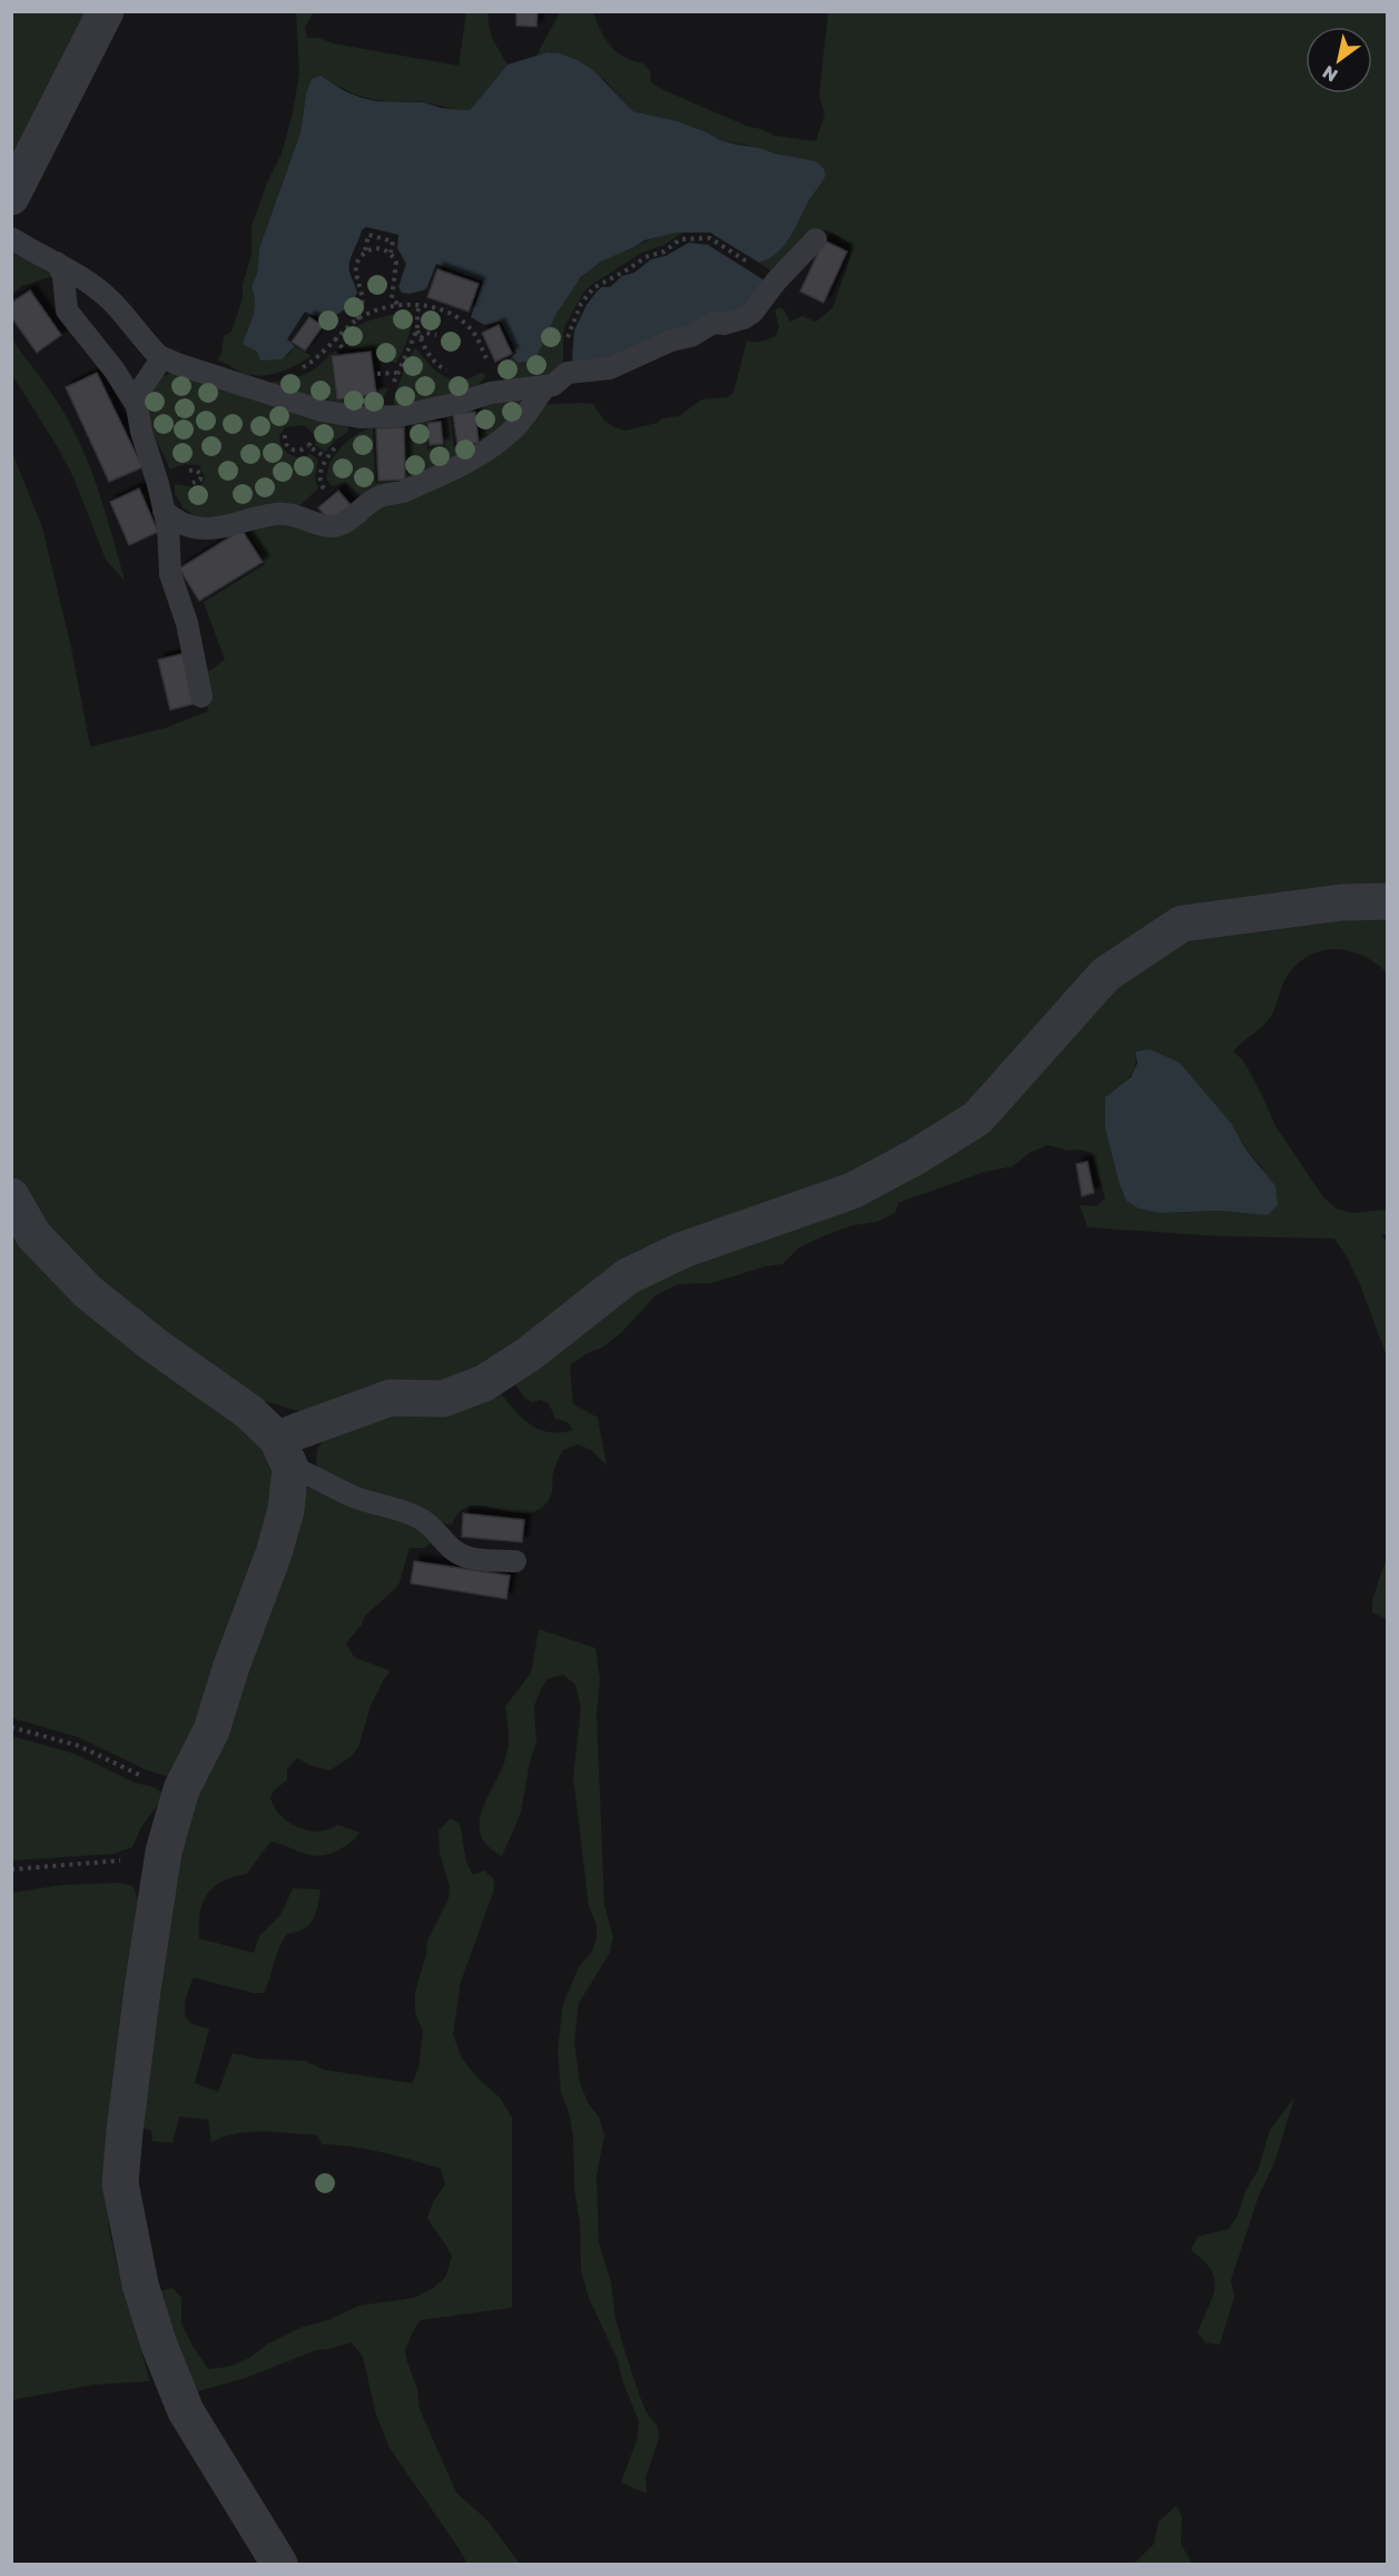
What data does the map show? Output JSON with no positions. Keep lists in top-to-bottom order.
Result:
{
  "north": "bottom left"
}
